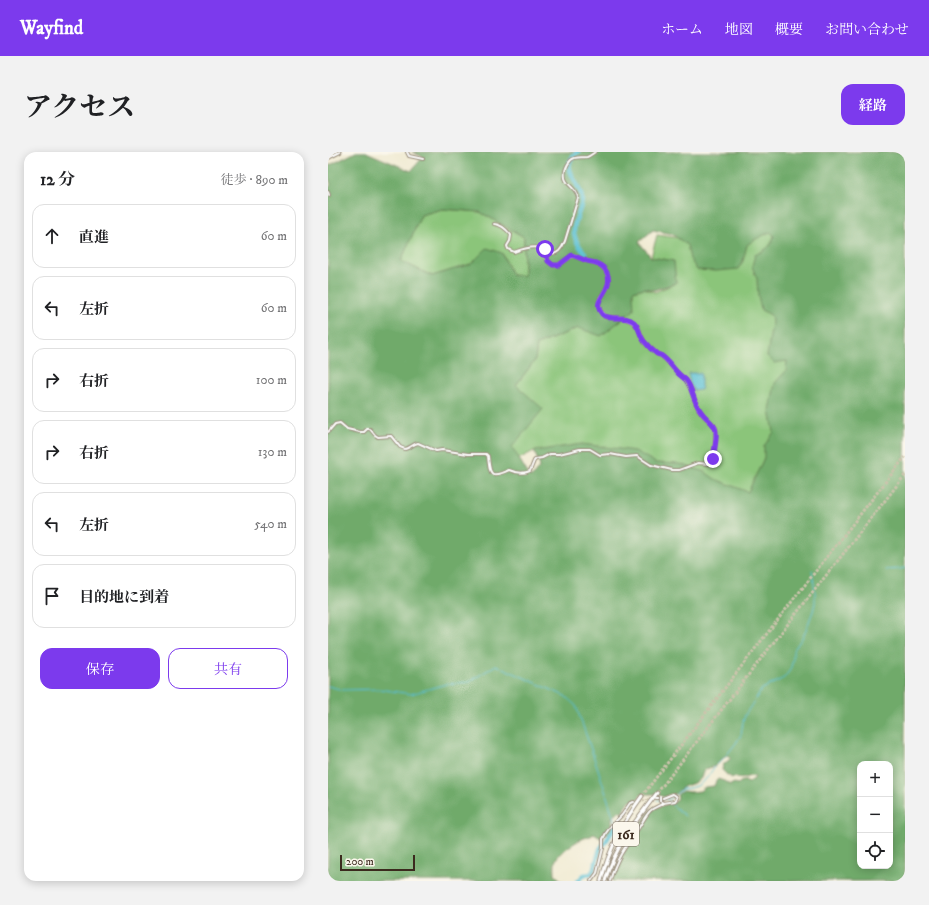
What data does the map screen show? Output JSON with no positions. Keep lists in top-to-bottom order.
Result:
{
  "streets": {
    "highway": ["161"]
  },
  "scale_bar": "200 m",
  "page": {
    "header": "Wayfind",
    "nav": [
      "ホーム",
      "地図",
      "概要",
      "お問い合わせ"
    ],
    "title": "アクセス",
    "buttons": [
      "経路",
      ["保存", "共有"]
    ],
    "heading": ["12 分", "徒歩 · 890 m"],
    "list": [
      ["直進", "60 m"],
      ["左折", "60 m"],
      ["右折", "100 m"],
      ["右折", "130 m"],
      ["左折", "540 m"],
      "目的地に到着"
    ],
    "map_buttons": ["+", "−"],
    "scale": "200 m"
  }
}
